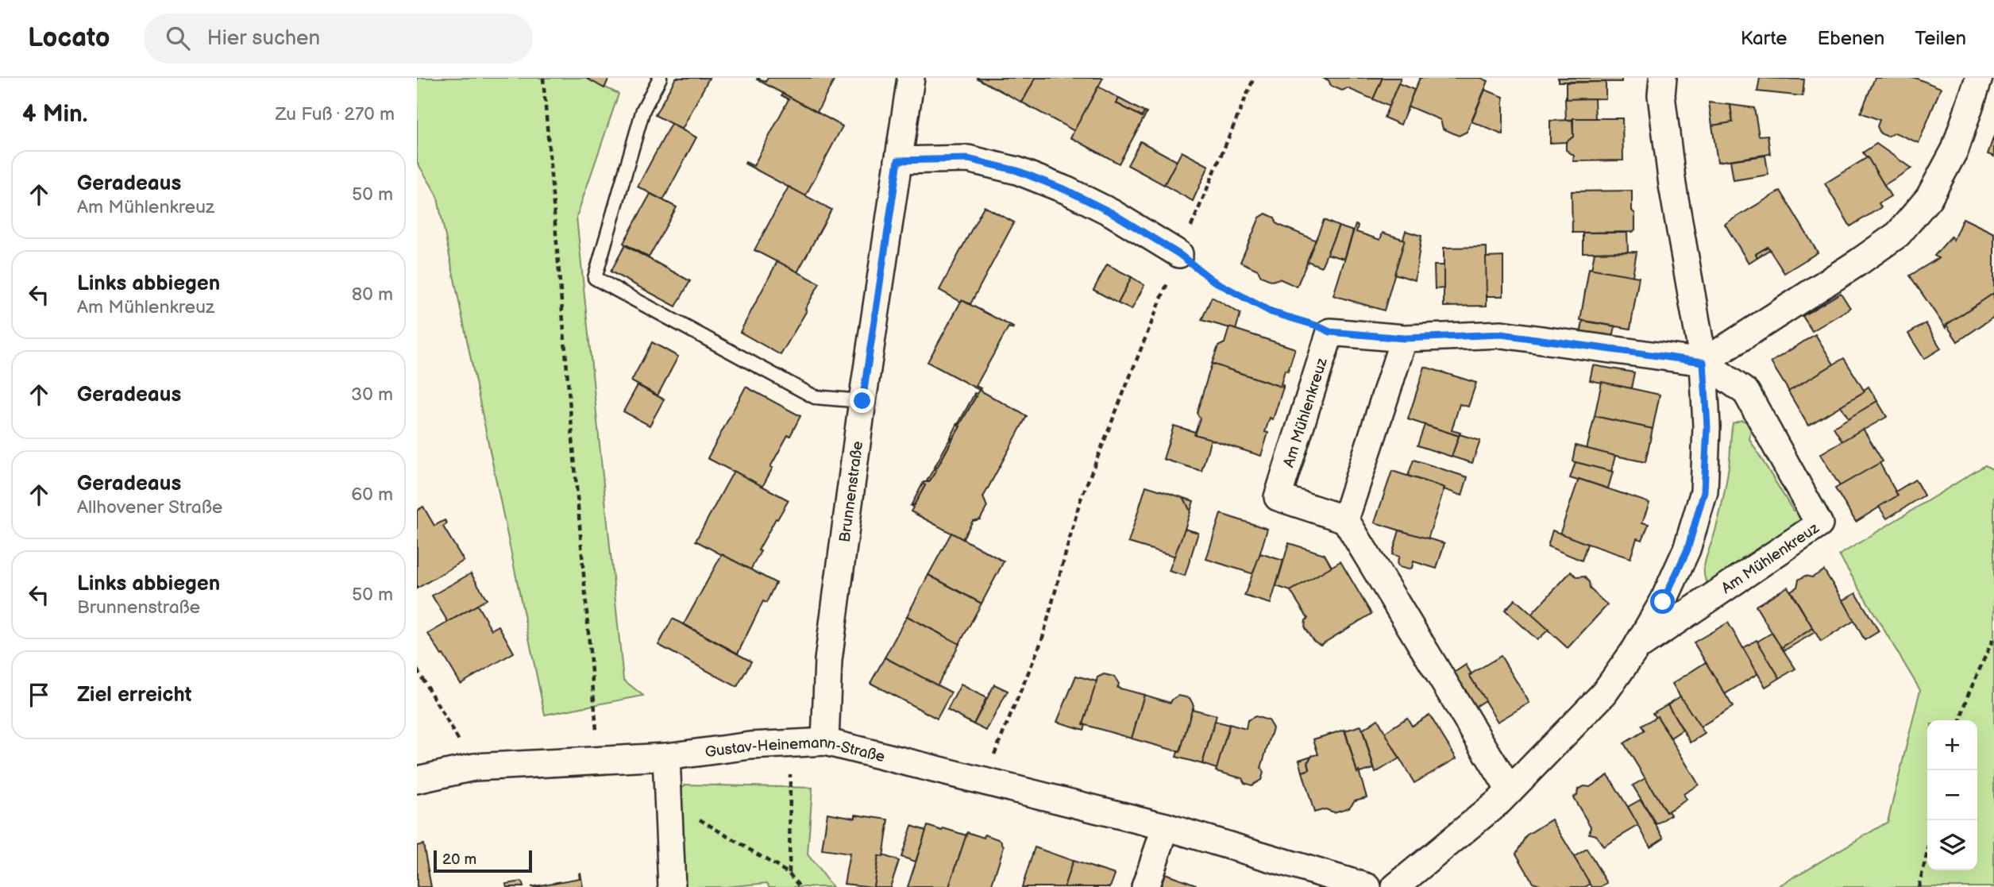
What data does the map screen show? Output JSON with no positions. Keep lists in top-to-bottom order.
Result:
{
  "streets": {
    "street": ["Am Mühlenkreuz", "Brunnenstraße", "Gustav-Heinemann-Straße"]
  },
  "crossings": [
    ["Brunnenstraße", "Gustav-Heinemann-Straße"]
  ],
  "scale_bar": "20 m",
  "page": {
    "header": "Locato",
    "search": "Hier suchen",
    "nav": ["Karte", "Ebenen", "Teilen"],
    "heading": ["4 Min.", "Zu Fuß · 270 m"],
    "list": [
      ["Geradeaus", "Am Mühlenkreuz", "50 m"],
      ["Links abbiegen", "Am Mühlenkreuz", "80 m"],
      ["Geradeaus", "30 m"],
      ["Geradeaus", "Allhovener Straße", "60 m"],
      ["Links abbiegen", "Brunnenstraße", "50 m"],
      "Ziel erreicht"
    ],
    "map_buttons": ["+", "−"],
    "scale": "20 m"
  }
}
